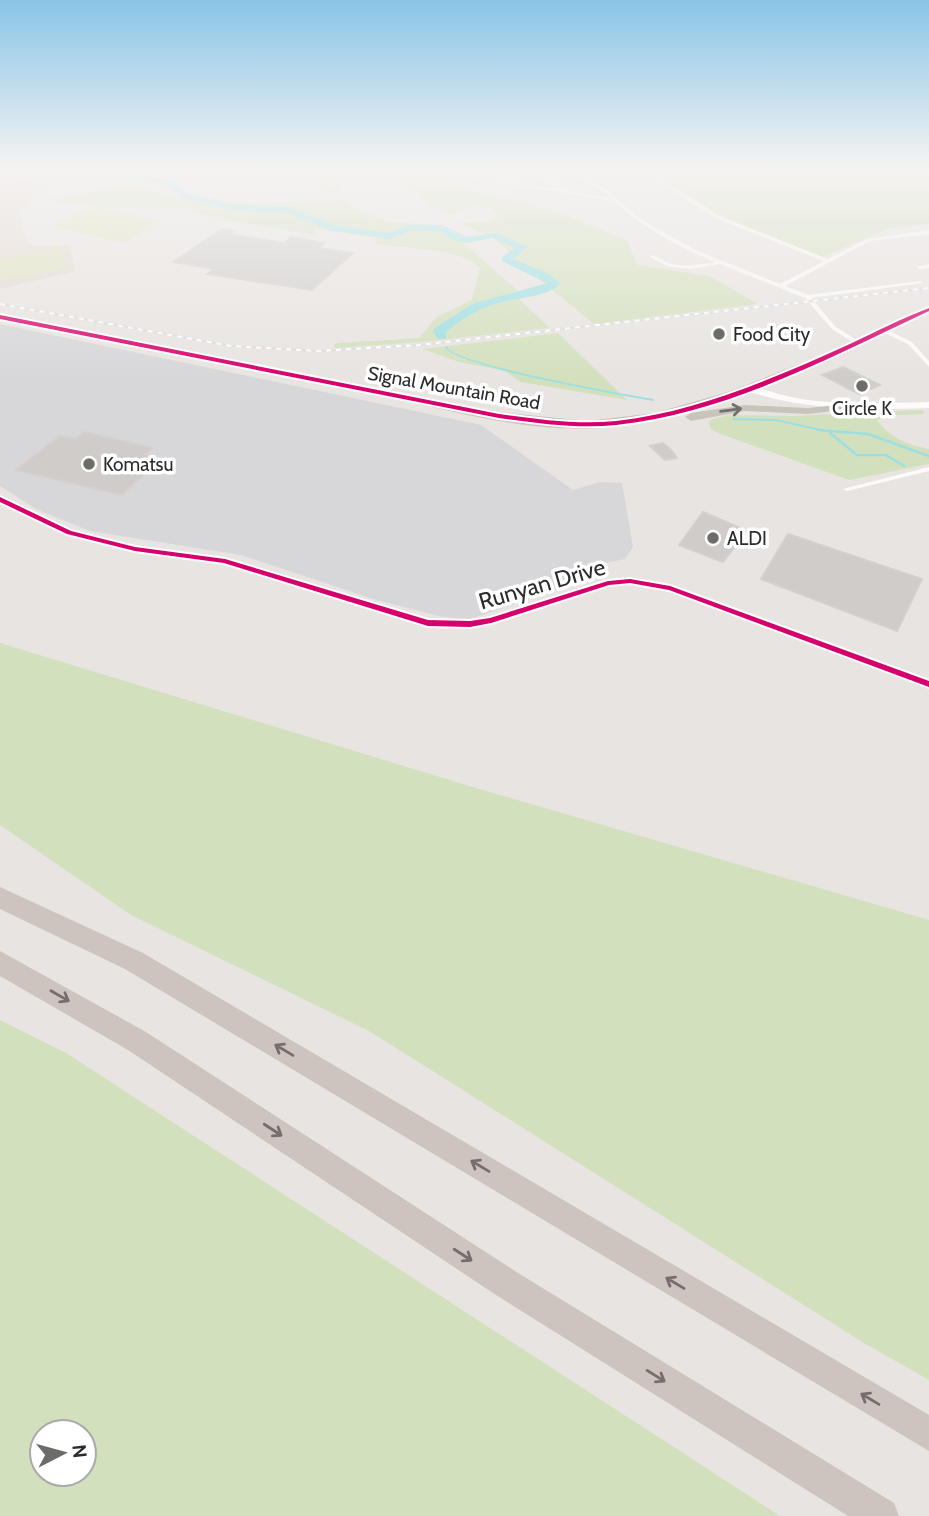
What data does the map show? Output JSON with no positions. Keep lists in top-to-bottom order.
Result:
{
  "streets": {
    "main road": ["Signal Mountain Road"],
    "street": ["Runyan Drive"]
  },
  "places": [
    "Food City",
    "Circle K",
    "Komatsu",
    "ALDI"
  ],
  "north": "right"
}
